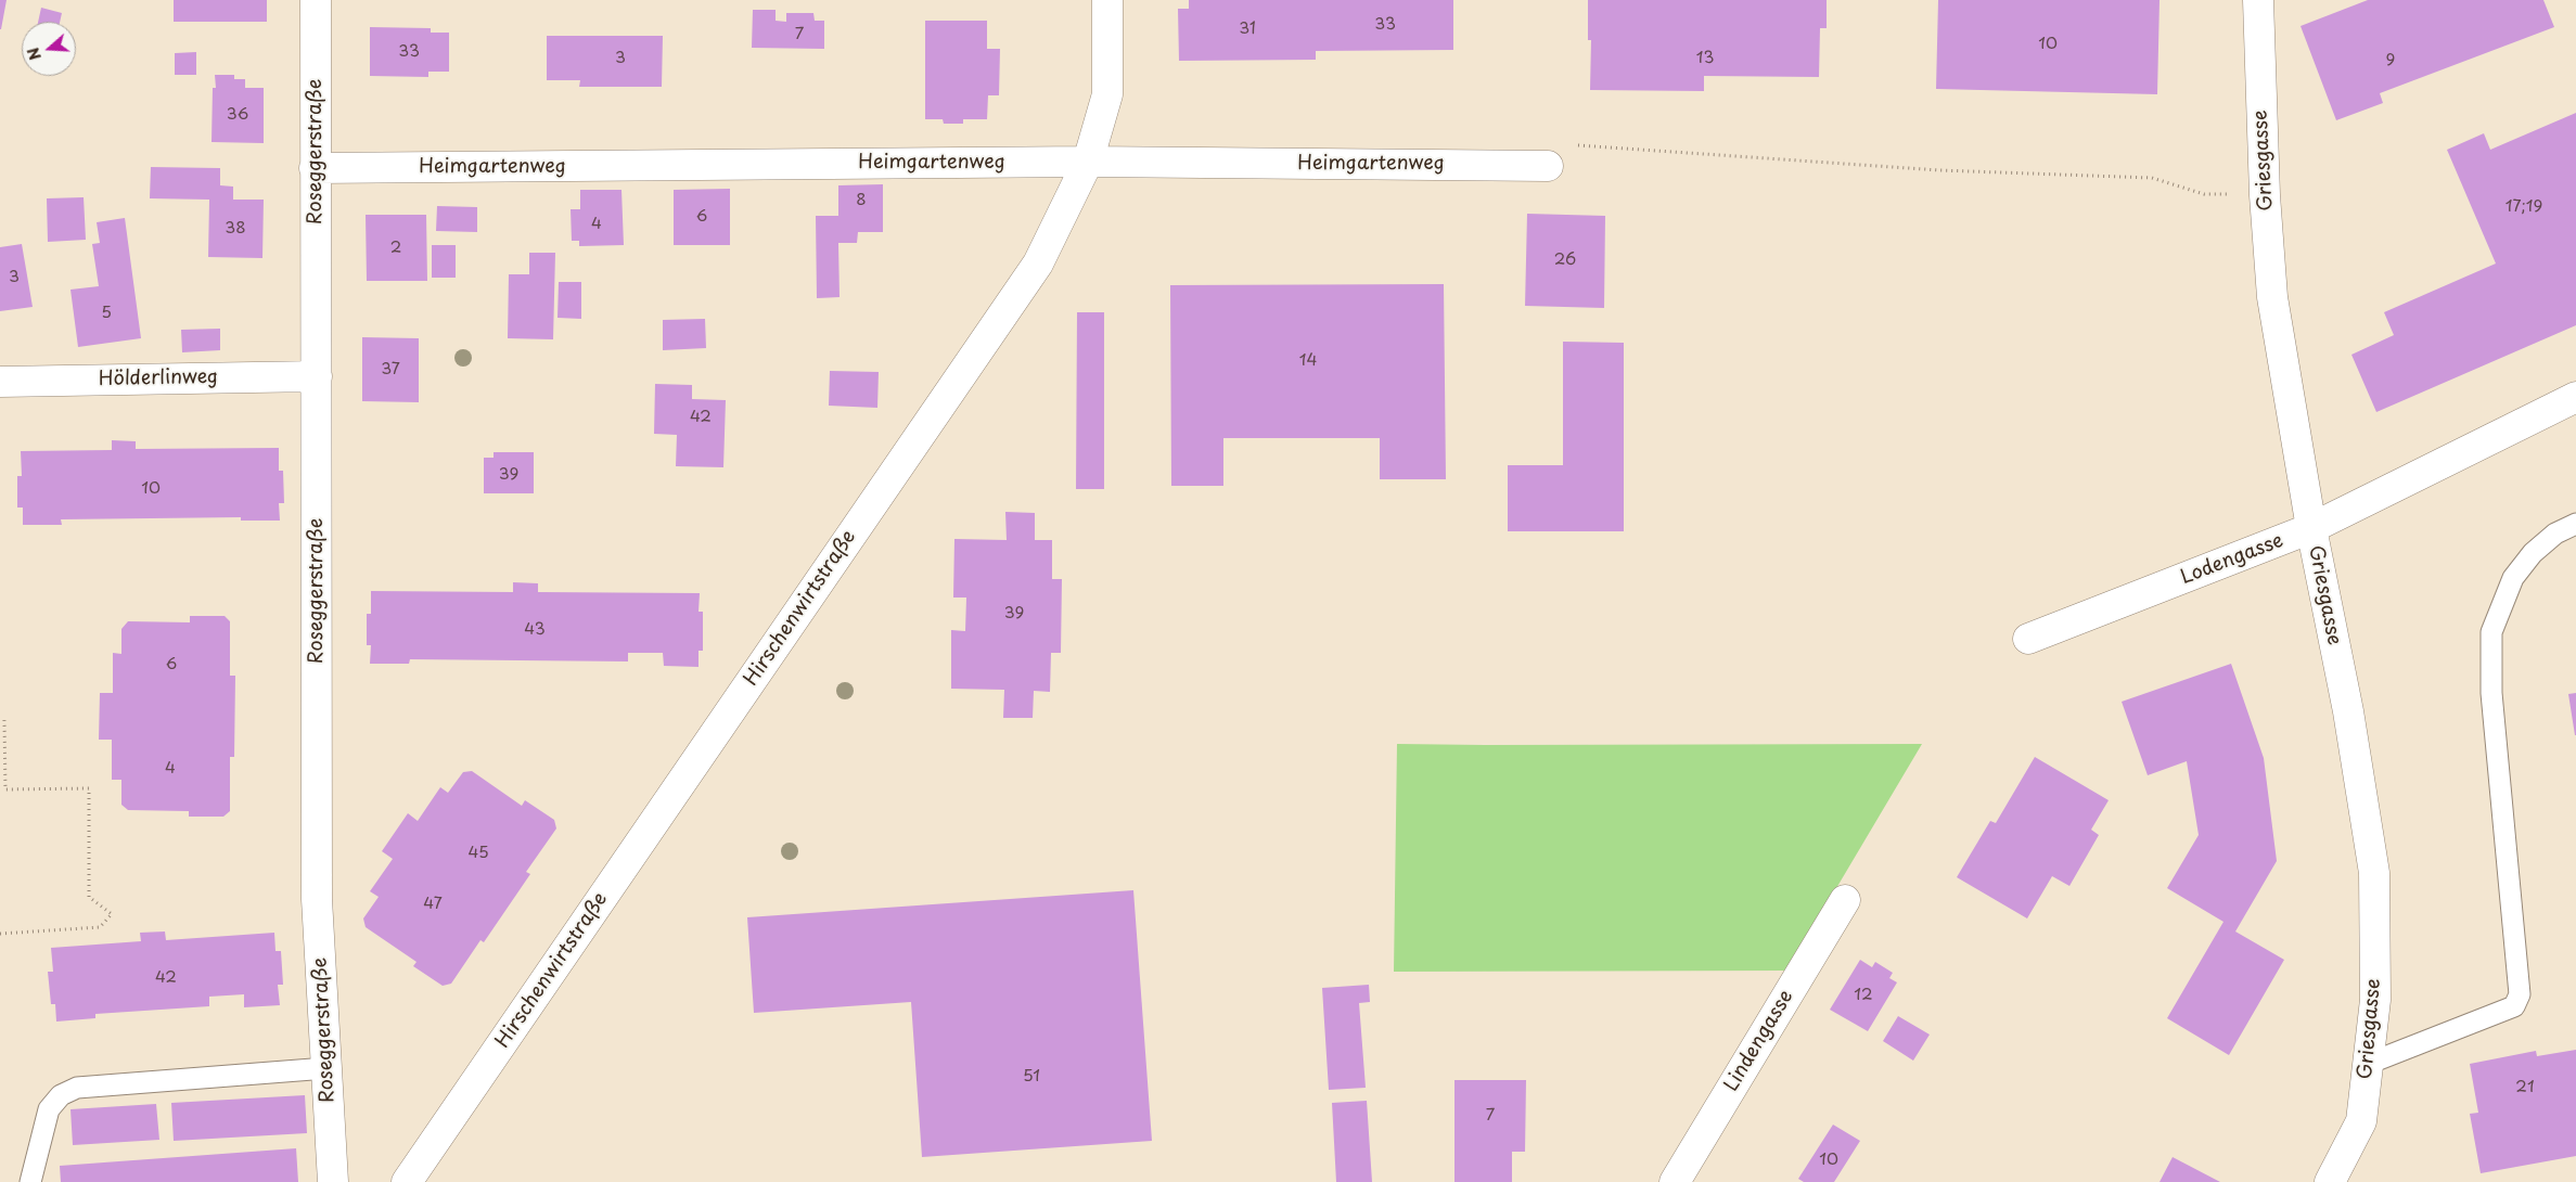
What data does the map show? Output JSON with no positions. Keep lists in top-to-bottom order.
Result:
{
  "streets": {
    "street": [
      "Roseggerstraße",
      "Griesgasse",
      "Heimgartenweg",
      "Hölderlinweg",
      "Lodengasse",
      "Hirschenwirtstraße",
      "Lindengasse"
    ]
  },
  "crossings": [
    ["Roseggerstraße", "Heimgartenweg"],
    ["Roseggerstraße", "Hölderlinweg"],
    ["Griesgasse", "Lodengasse"],
    ["Heimgartenweg", "Hirschenwirtstraße"]
  ],
  "house_numbers": [
    "33",
    "31",
    "7",
    "10",
    "33",
    "3",
    "13",
    "9",
    "36",
    "8",
    "17;19",
    "6",
    "4",
    "38",
    "2",
    "26",
    "3",
    "5",
    "14",
    "37",
    "42",
    "39",
    "10",
    "39",
    "43",
    "6",
    "4",
    "45",
    "47",
    "42",
    "12",
    "51",
    "21",
    "7",
    "10"
  ],
  "north": "left"
}
